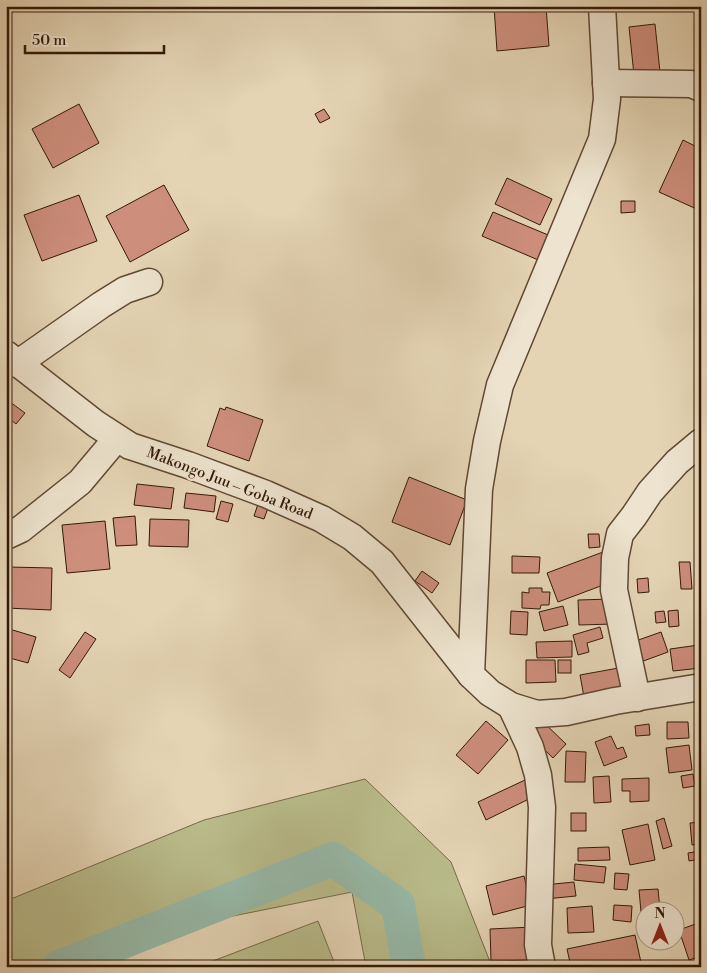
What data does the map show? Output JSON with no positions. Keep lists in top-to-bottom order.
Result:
{
  "streets": {
    "street": ["Makongo Juu – Goba Road"]
  },
  "scale_bar": "50 m",
  "north": "top"
}
